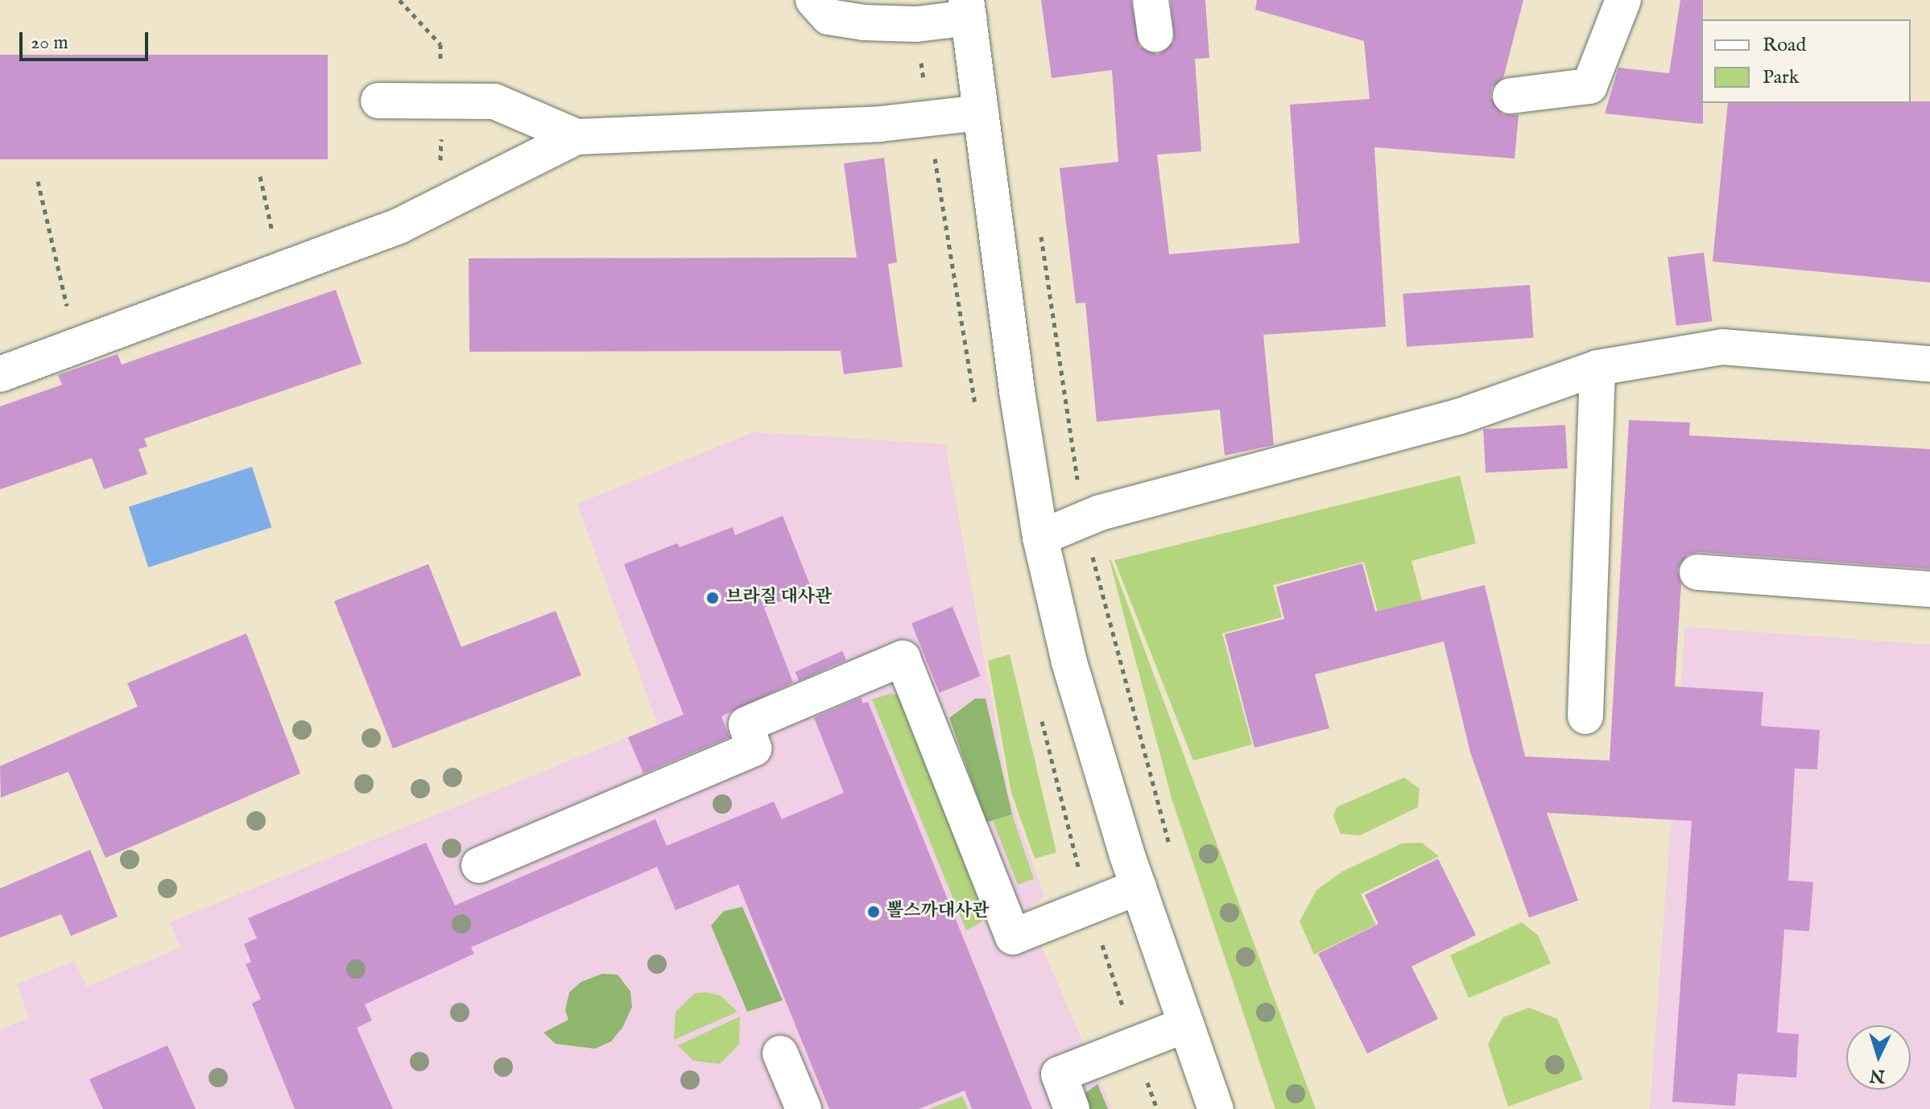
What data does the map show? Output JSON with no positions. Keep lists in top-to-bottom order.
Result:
{
  "places": ["브라질 대사관", "뽈스까대사관"],
  "legend": ["Road", "Park"],
  "scale_bar": "20 m",
  "north": "bottom"
}
